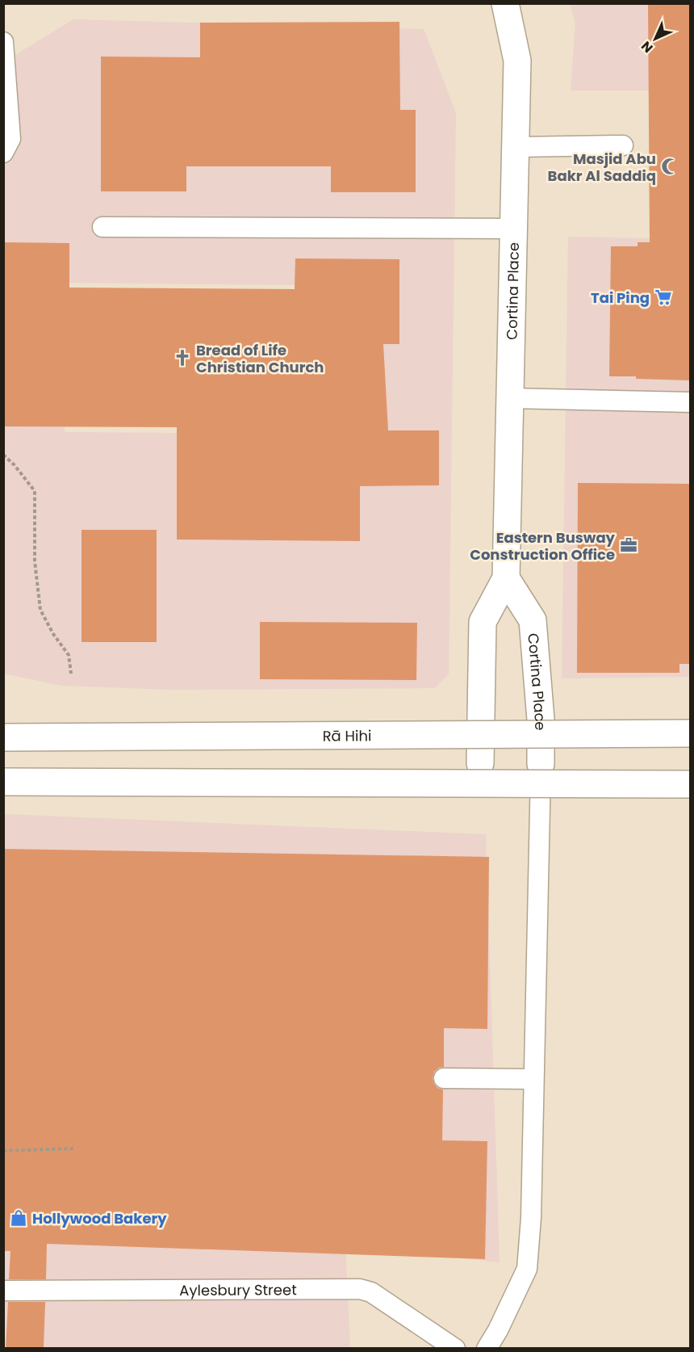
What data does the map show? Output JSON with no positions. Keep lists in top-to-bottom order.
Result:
{
  "streets": {
    "main road": ["Cortina Place", "Rā Hihi"],
    "lane": ["Aylesbury Street"]
  },
  "places": {
    "mosque": ["Masjid Abu Bakr Al Saddiq"],
    "supermarket": ["Tai Ping"],
    "church": ["Bread of Life Christian Church"],
    "office": ["Eastern Busway Construction Office"],
    "shop": ["Hollywood Bakery"]
  },
  "north": "bottom left"
}
